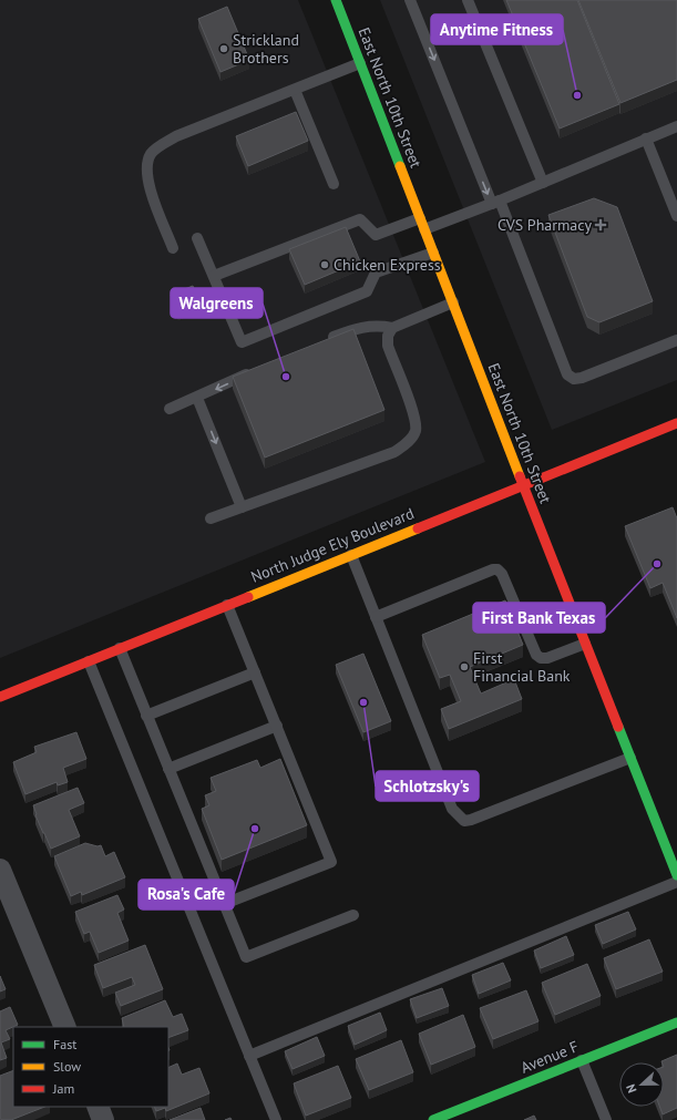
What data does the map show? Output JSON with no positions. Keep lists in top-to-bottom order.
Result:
{
  "streets": {
    "main road": ["East North 10th Street", "North Judge Ely Boulevard", "Avenue F"]
  },
  "crossings": [
    ["East North 10th Street", "North Judge Ely Boulevard"]
  ],
  "places": {
    "other": [
      "Strickland Brothers",
      "Anytime Fitness",
      "Chicken Express",
      "Walgreens",
      "First Bank Texas",
      "First Financial Bank",
      "Schlotzsky's",
      "Rosa's Cafe"
    ],
    "health": ["CVS Pharmacy"]
  },
  "legend": ["Fast", "Slow", "Jam"],
  "north": "left"
}
